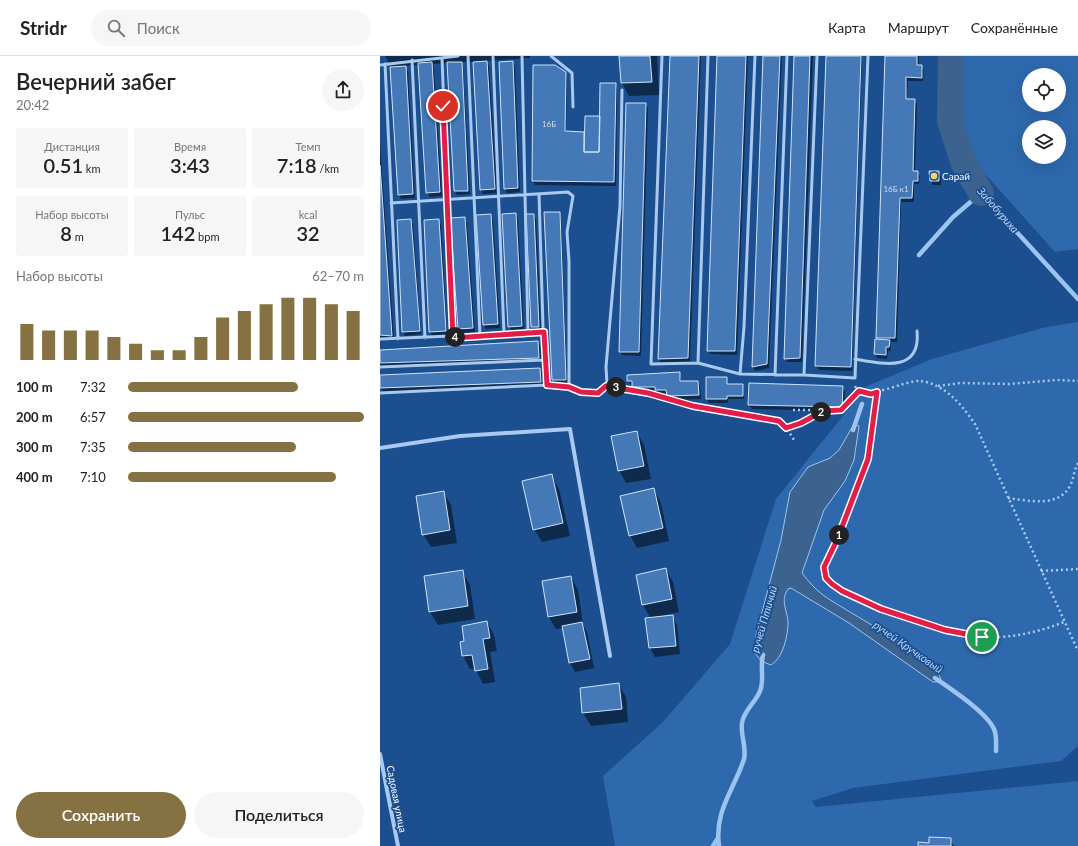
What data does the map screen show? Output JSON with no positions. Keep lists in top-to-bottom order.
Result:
{
  "streets": {
    "street": ["Садовая улица"]
  },
  "water": ["Забобуриха", "ручей Птичий", "ручей Кручковый"],
  "places": ["Сарай"],
  "house_numbers": ["16Б", "16Б к1"],
  "page": {
    "header": "Stridr",
    "search": "Поиск",
    "nav": ["Карта", "Маршрут", "Сохранённые"],
    "heading": ["Вечерний забег", "20:42"],
    "stats": [
      ["Дистанция", "0.51 km"],
      ["Время", "3:43"],
      ["Темп", "7:18 /km"],
      ["Набор высоты", "8 m"],
      ["Пульс", "142 bpm"],
      ["kcal", "32"]
    ],
    "chart": ["Набор высоты", "62–70 m"],
    "pins": [
      "4",
      "3",
      "2",
      "1"
    ],
    "list": [
      {
        "name": "100 m",
        "note": "7:32"
      },
      {
        "name": "200 m",
        "note": "6:57"
      },
      {
        "name": "300 m",
        "note": "7:35"
      },
      {
        "name": "400 m",
        "note": "7:10"
      }
    ],
    "buttons": ["Сохранить", "Поделиться"]
  }
}
